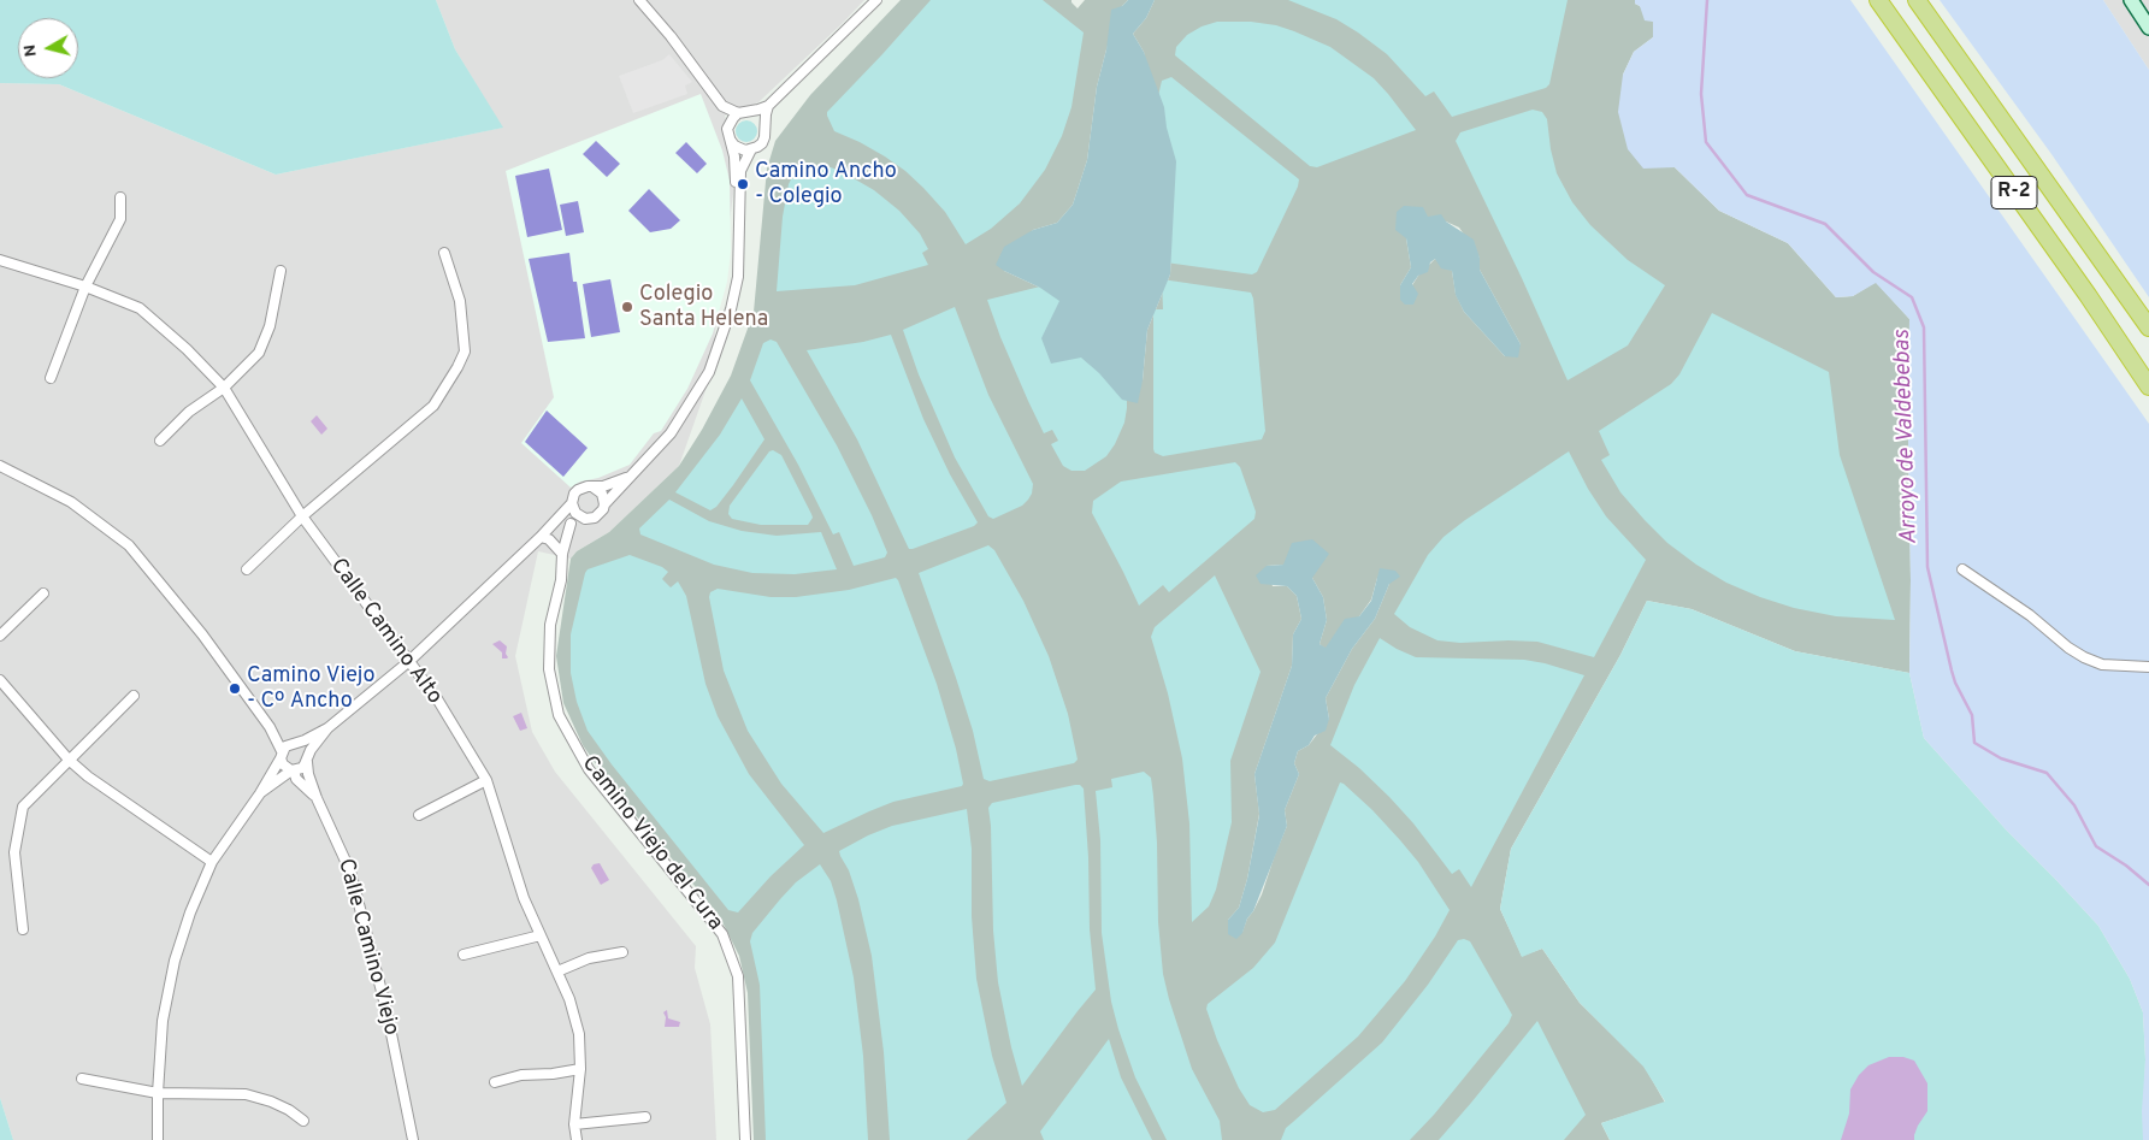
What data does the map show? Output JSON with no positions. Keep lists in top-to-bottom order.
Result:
{
  "streets": {
    "highway": ["R-2"],
    "street": ["Calle Camino Alto", "Camino Viejo del Cura", "Calle Camino Viejo"]
  },
  "water": ["Arroyo de Valdebebas"],
  "places": ["Camino Ancho - Colegio", "Colegio Santa Helena", "Camino Viejo - Cº Ancho"],
  "north": "left"
}
